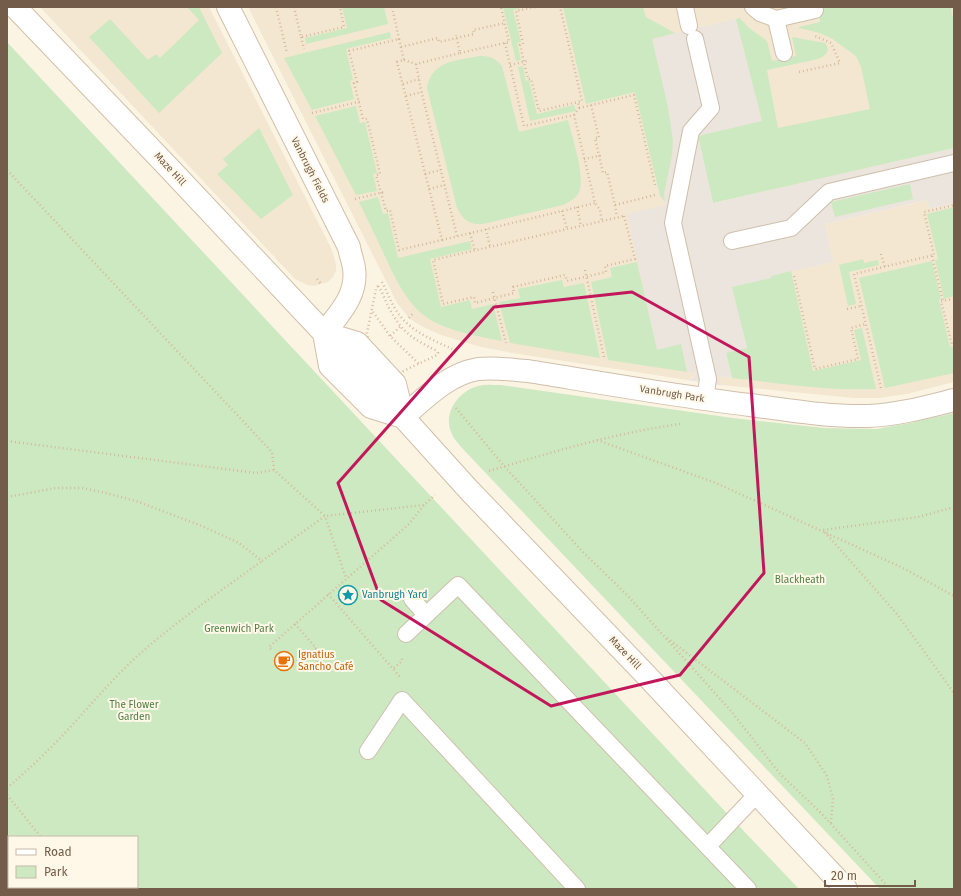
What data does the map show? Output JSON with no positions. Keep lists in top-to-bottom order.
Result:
{
  "streets": {
    "street": ["Maze Hill", "Vanbrugh Fields", "Vanbrugh Park"]
  },
  "crossings": [
    ["Maze Hill", "Vanbrugh Fields"],
    ["Maze Hill", "Vanbrugh Park"]
  ],
  "parks": ["Blackheath", "Greenwich Park", "The Flower Garden"],
  "places": {
    "place": ["Vanbrugh Yard"],
    "cafe": ["Ignatius Sancho Café"]
  },
  "legend": ["Road", "Park"],
  "scale_bar": "20 m"
}
